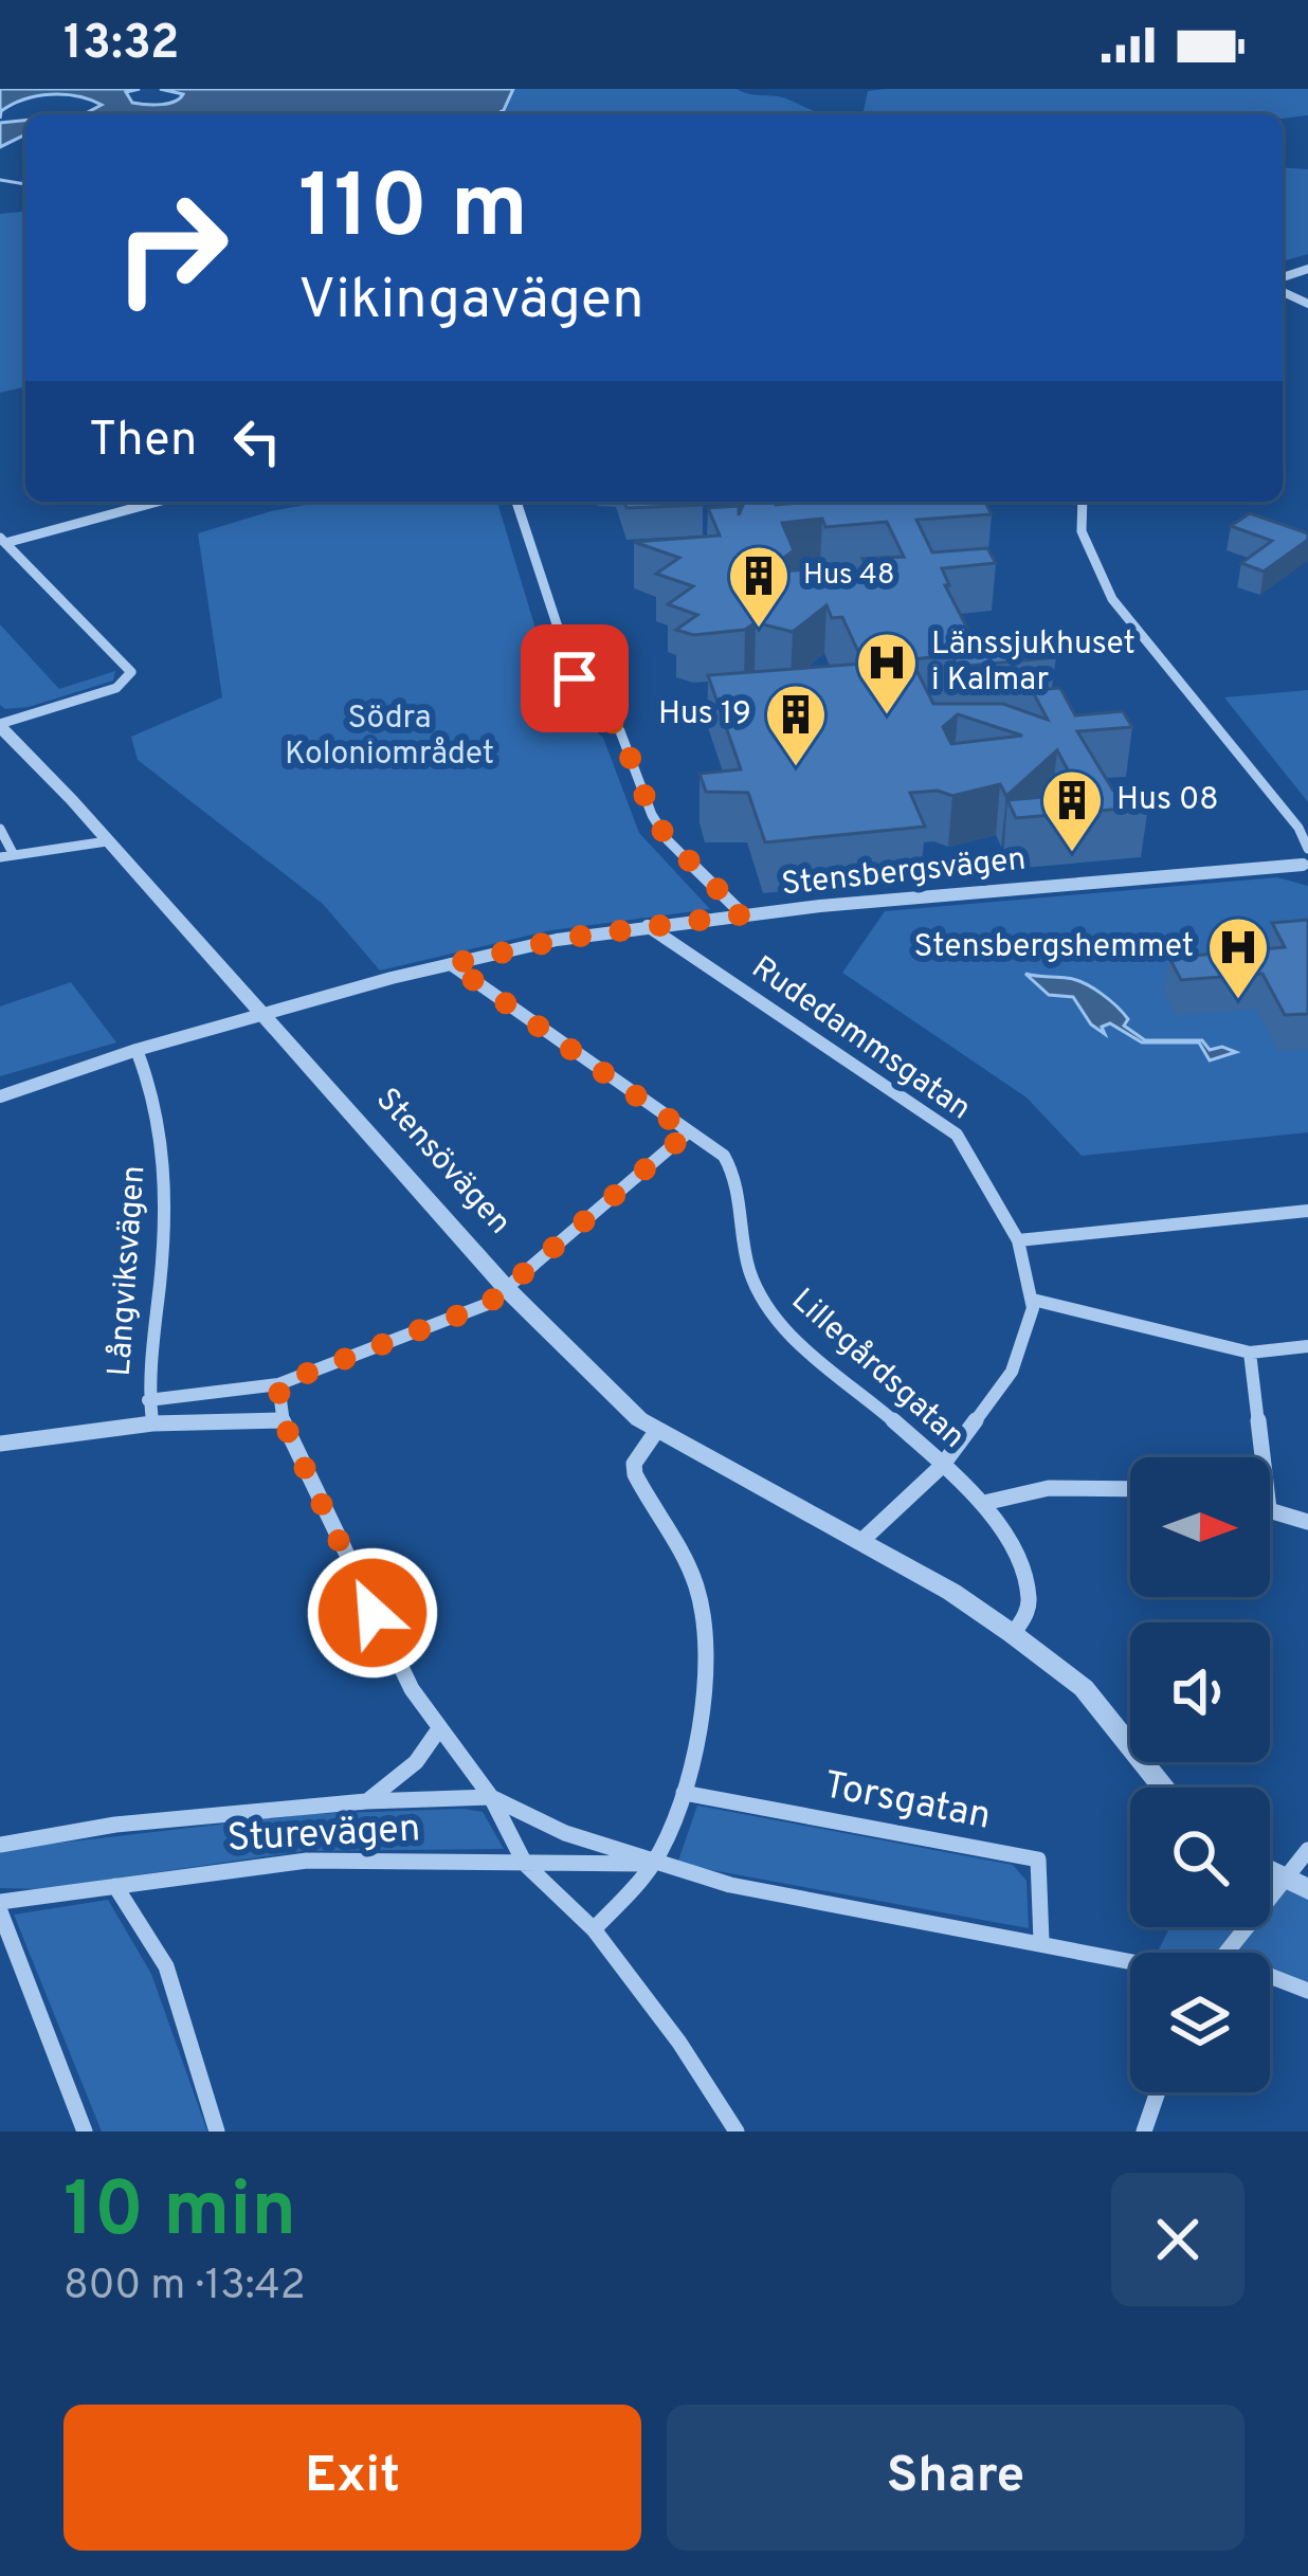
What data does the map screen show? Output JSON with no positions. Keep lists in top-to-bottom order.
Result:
{
  "streets": {
    "street": [
      "Stensbergsvägen",
      "Rudedammsgatan",
      "Stensövägen",
      "Långviksvägen",
      "Lillegårdsgatan",
      "Torsgatan",
      "Sturevägen"
    ]
  },
  "crossings": [
    ["Stensbergsvägen", "Rudedammsgatan"],
    ["Stensbergsvägen", "Stensövägen"],
    ["Stensbergsvägen", "Långviksvägen"],
    ["Stensbergsvägen", "Lillegårdsgatan"],
    ["Stensövägen", "Lillegårdsgatan"],
    ["Torsgatan", "Sturevägen"]
  ],
  "parks": ["Södra Koloniområdet"],
  "places": {
    "building": ["Hus 48", "Hus 19", "Hus 08"],
    "hospital": ["Länssjukhuset i Kalmar", "Stensbergshemmet"]
  },
  "north": "right",
  "page": {
    "status": "13:32",
    "turn": ["110 m", "Vikingavägen"],
    "then": "Then",
    "heading": ["10 min", "800 m · 13:42"],
    "buttons": ["Exit", "Share"]
  }
}
